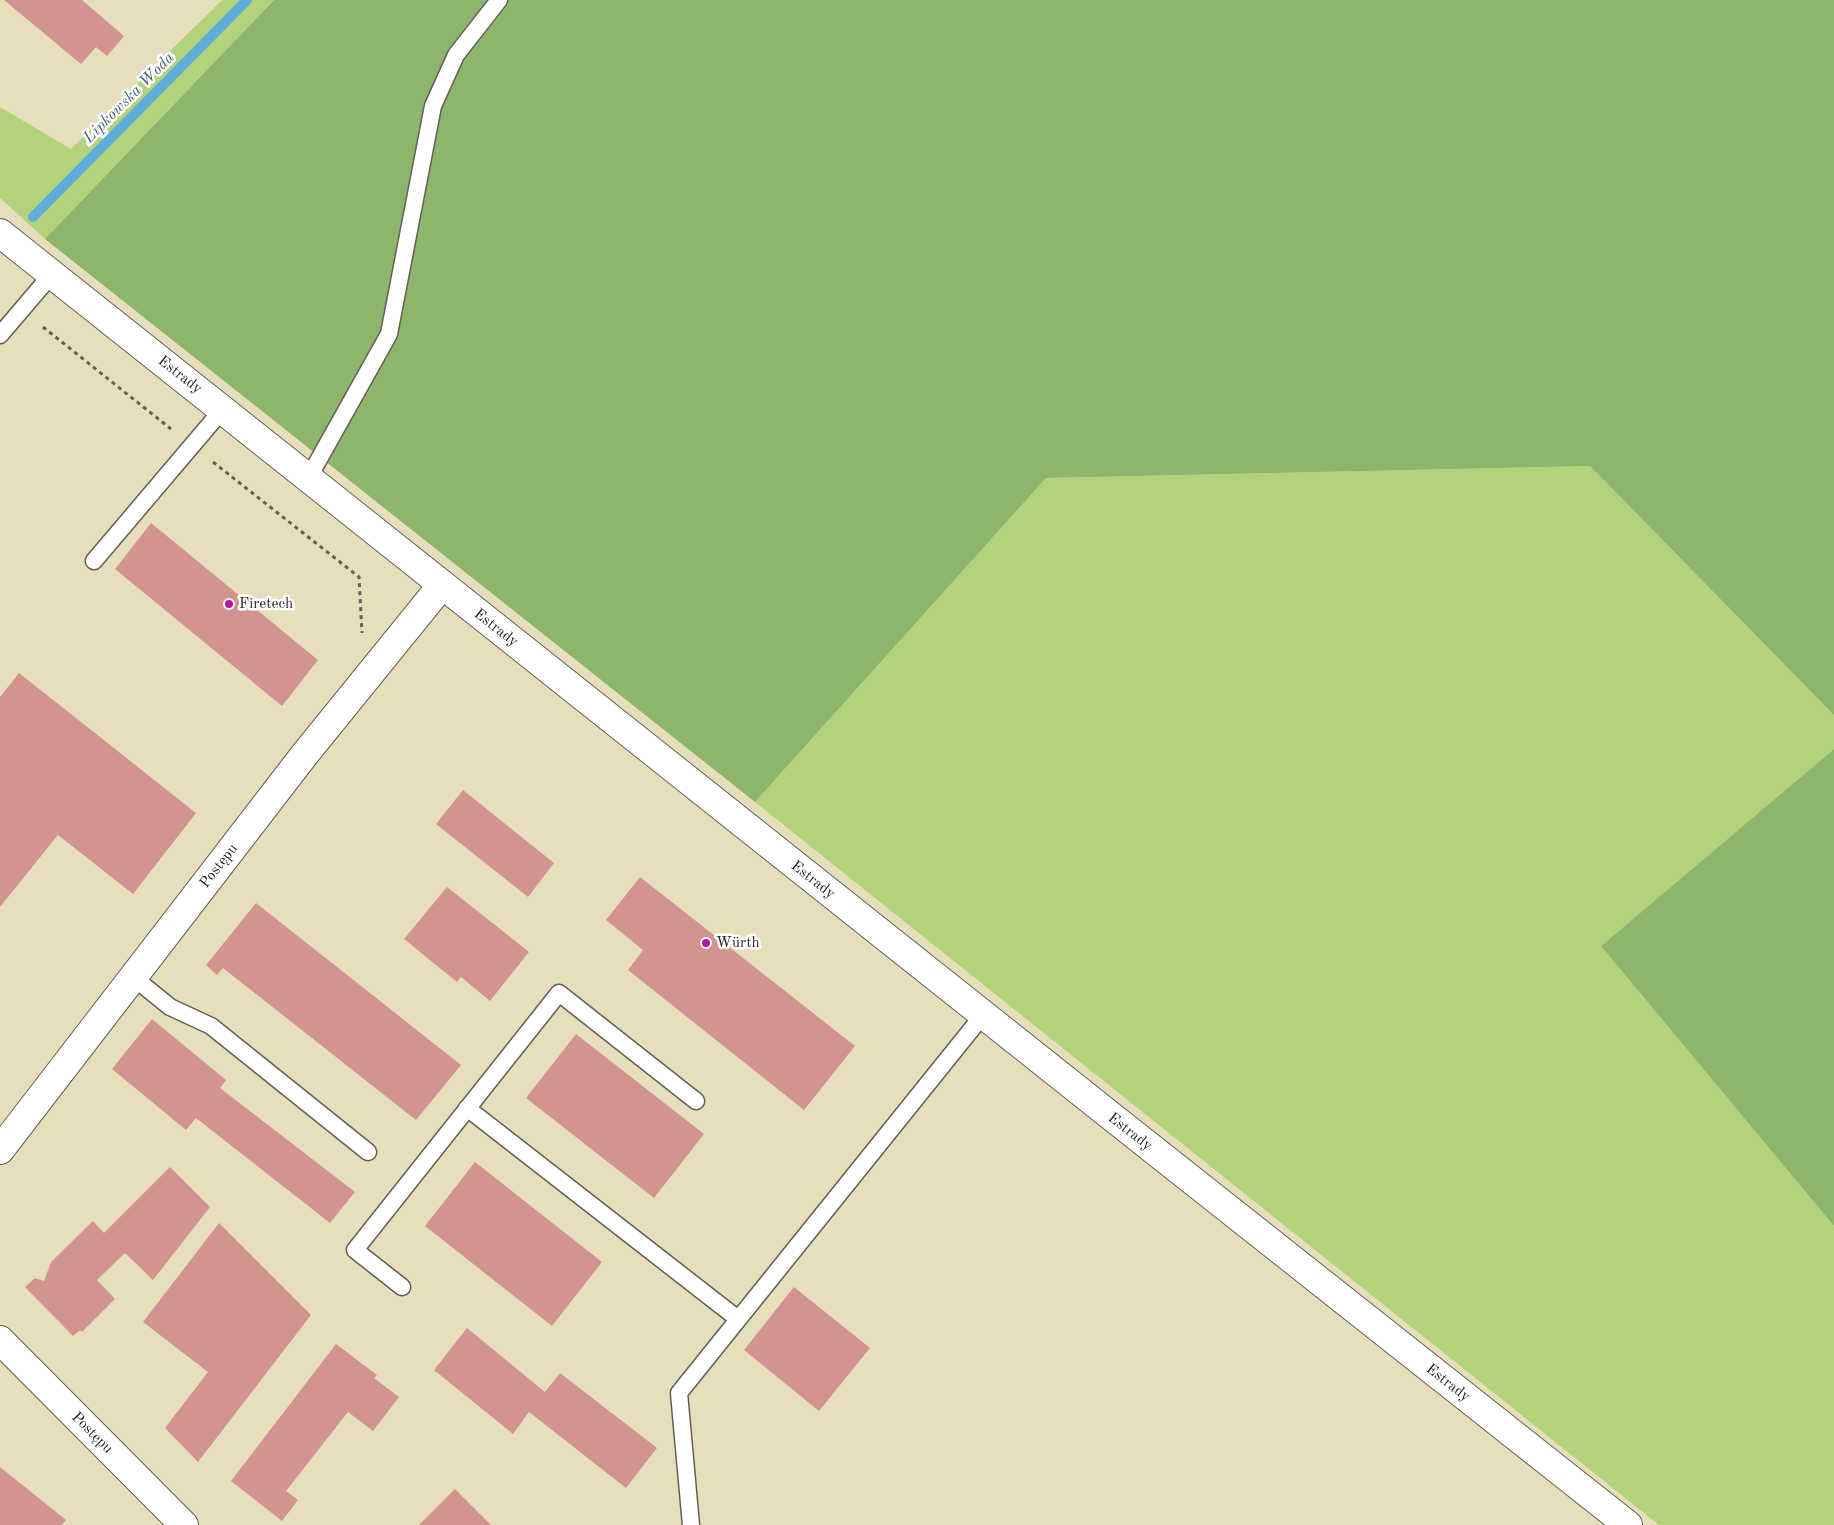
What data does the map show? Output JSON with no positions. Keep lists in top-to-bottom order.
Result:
{
  "streets": {
    "main road": ["Estrady", "Postępu"]
  },
  "crossings": [
    ["Estrady", "Postępu"]
  ],
  "water": ["Lipkowska Woda"],
  "places": ["Firetech", "Würth"]
}
